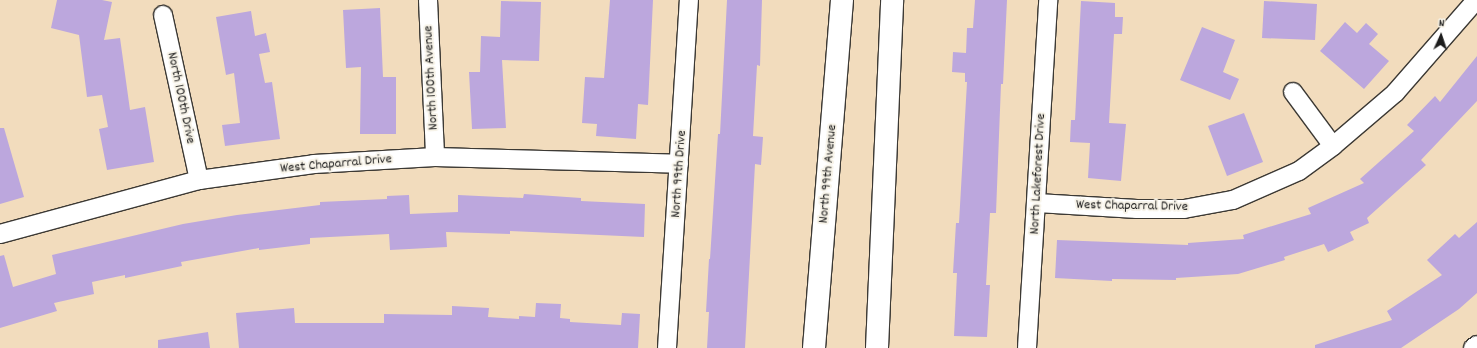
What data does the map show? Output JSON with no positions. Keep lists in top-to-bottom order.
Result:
{
  "streets": {
    "main road": ["North 99th Avenue"],
    "street": [
      "North 100th Avenue",
      "North 100th Drive",
      "West Chaparral Drive",
      "North 99th Drive",
      "North Lakeforest Drive"
    ]
  },
  "crossings": [
    ["North 100th Avenue", "West Chaparral Drive"],
    ["North 100th Drive", "West Chaparral Drive"],
    ["West Chaparral Drive", "North 99th Drive"],
    ["West Chaparral Drive", "North Lakeforest Drive"]
  ],
  "north": "top"
}
